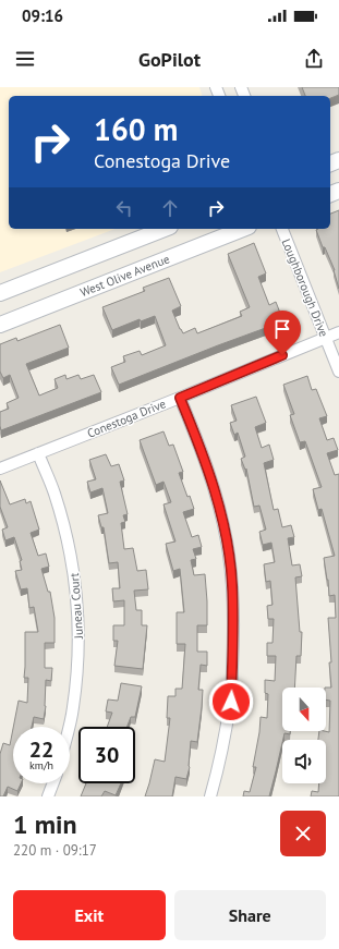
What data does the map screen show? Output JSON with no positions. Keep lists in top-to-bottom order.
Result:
{
  "streets": {
    "main road": ["West Olive Avenue"],
    "street": ["Loughborough Drive", "Conestoga Drive", "Juneau Court"]
  },
  "crossings": [
    ["Loughborough Drive", "Conestoga Drive"],
    ["Conestoga Drive", "Juneau Court"]
  ],
  "north": "bottom",
  "page": {
    "status": "09:16",
    "header": "GoPilot",
    "turn": ["160 m", "Conestoga Drive"],
    "speed": "22 km/h",
    "limit": "30",
    "heading": ["1 min", "220 m · 09:17"],
    "buttons": ["Exit", "Share"]
  }
}
